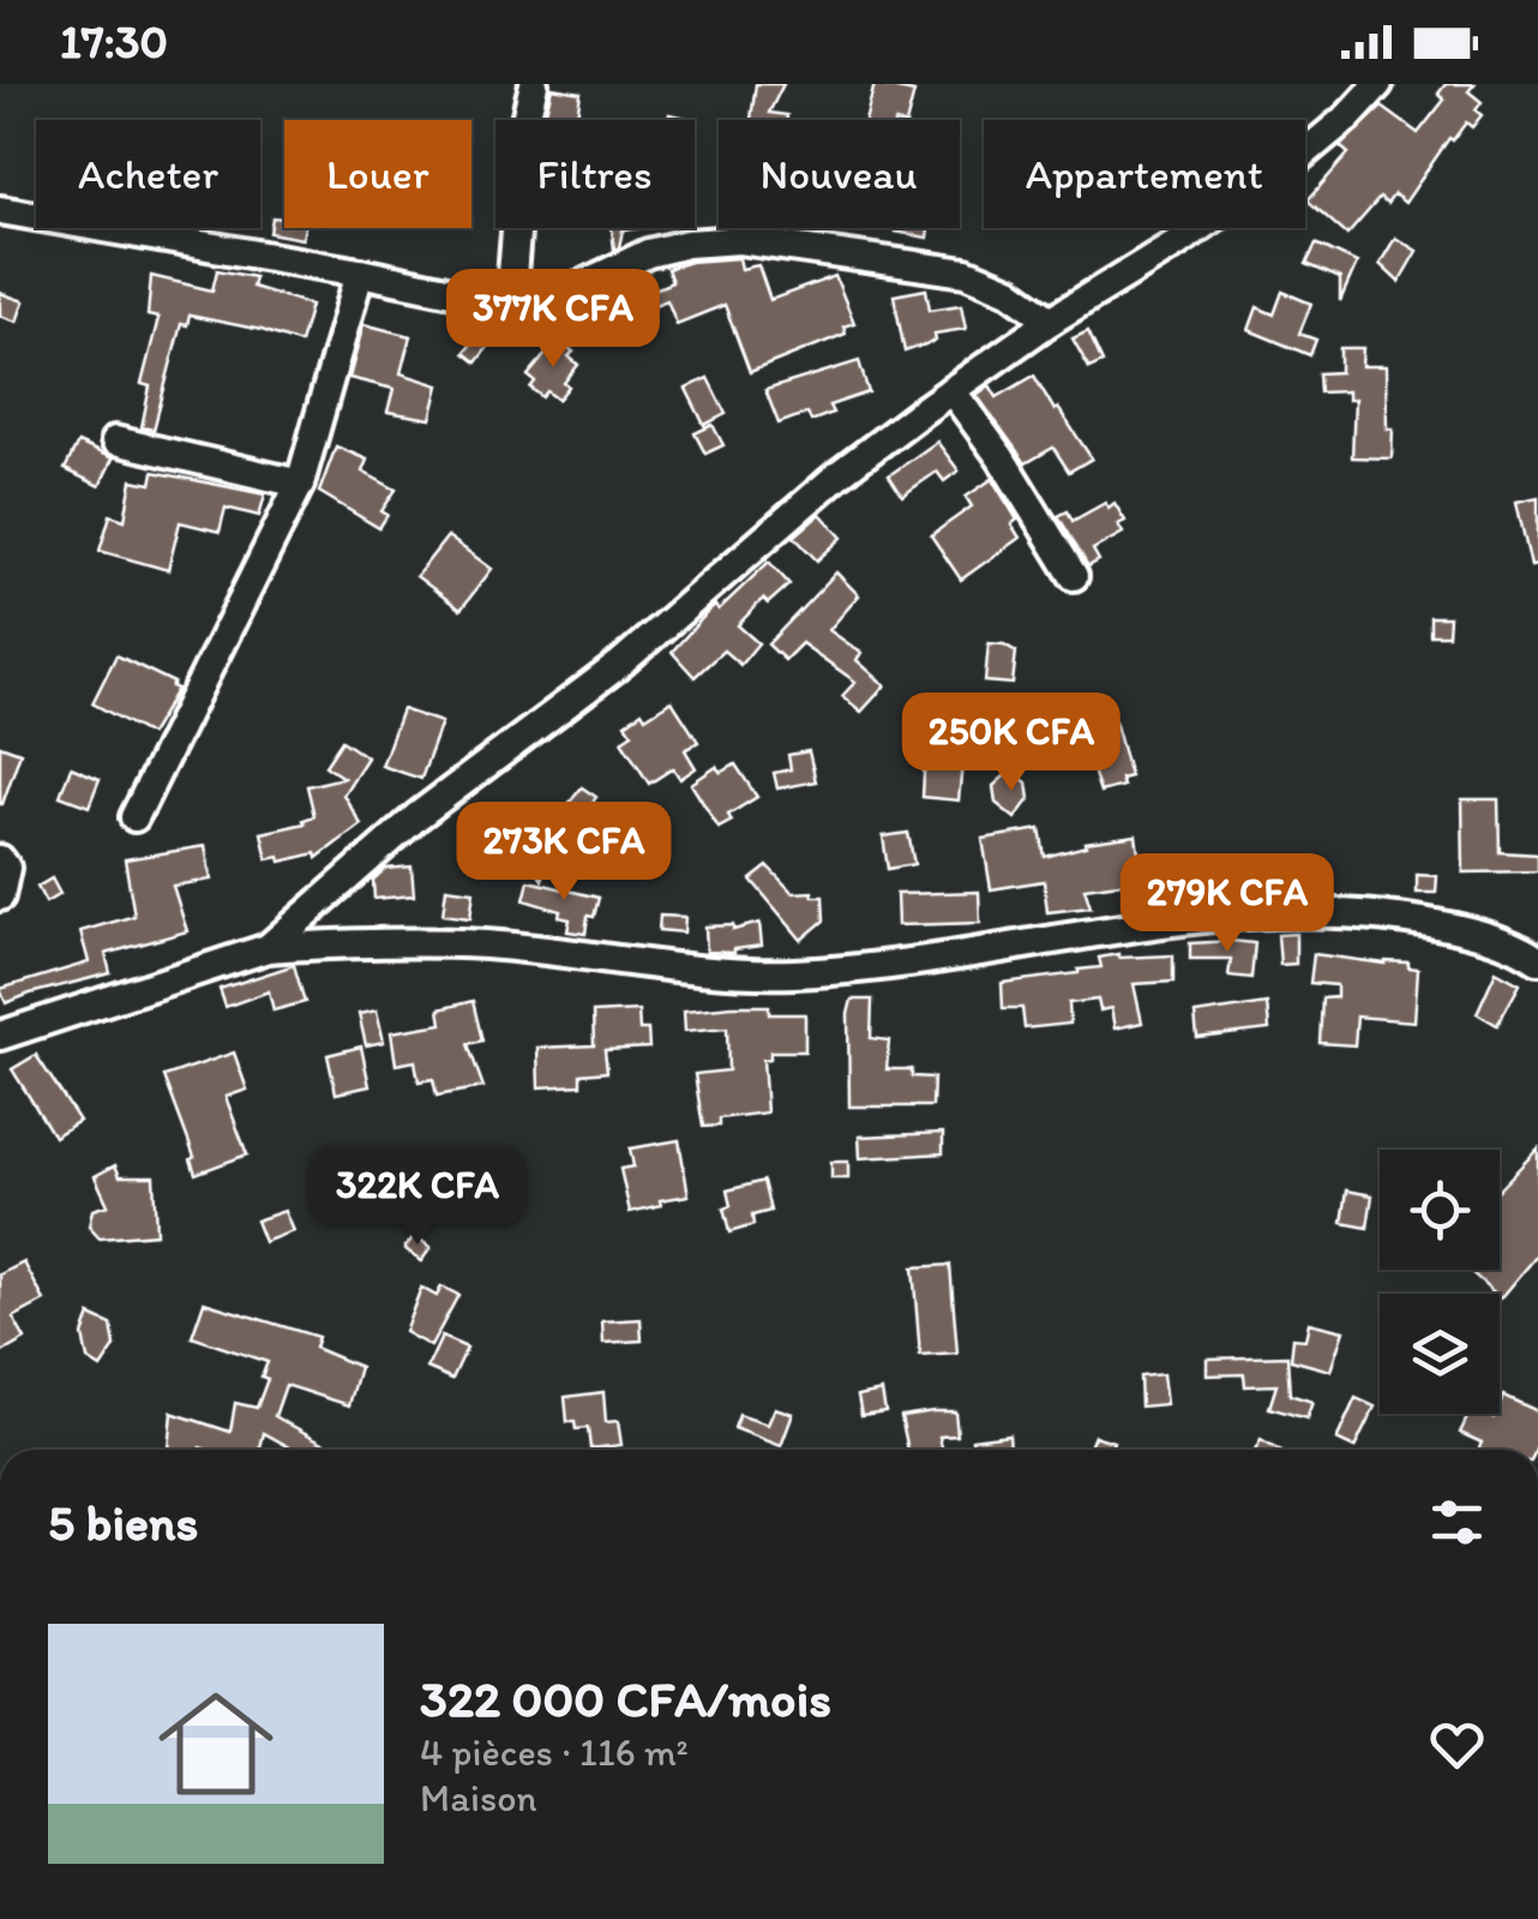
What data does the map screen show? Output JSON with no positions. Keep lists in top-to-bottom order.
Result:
{
  "page": {
    "status": "17:30",
    "chip": [
      "Acheter",
      "Louer",
      "Filtres",
      "Nouveau",
      "Appartement"
    ],
    "price": [
      "377K CFA",
      "250K CFA",
      "273K CFA",
      "279K CFA",
      "322K CFA"
    ],
    "heading": "5 biens",
    "list": [
      {
        "name": "322 000 CFA/mois",
        "note": "4 pièces · 116 m² · Maison"
      }
    ]
  }
}
